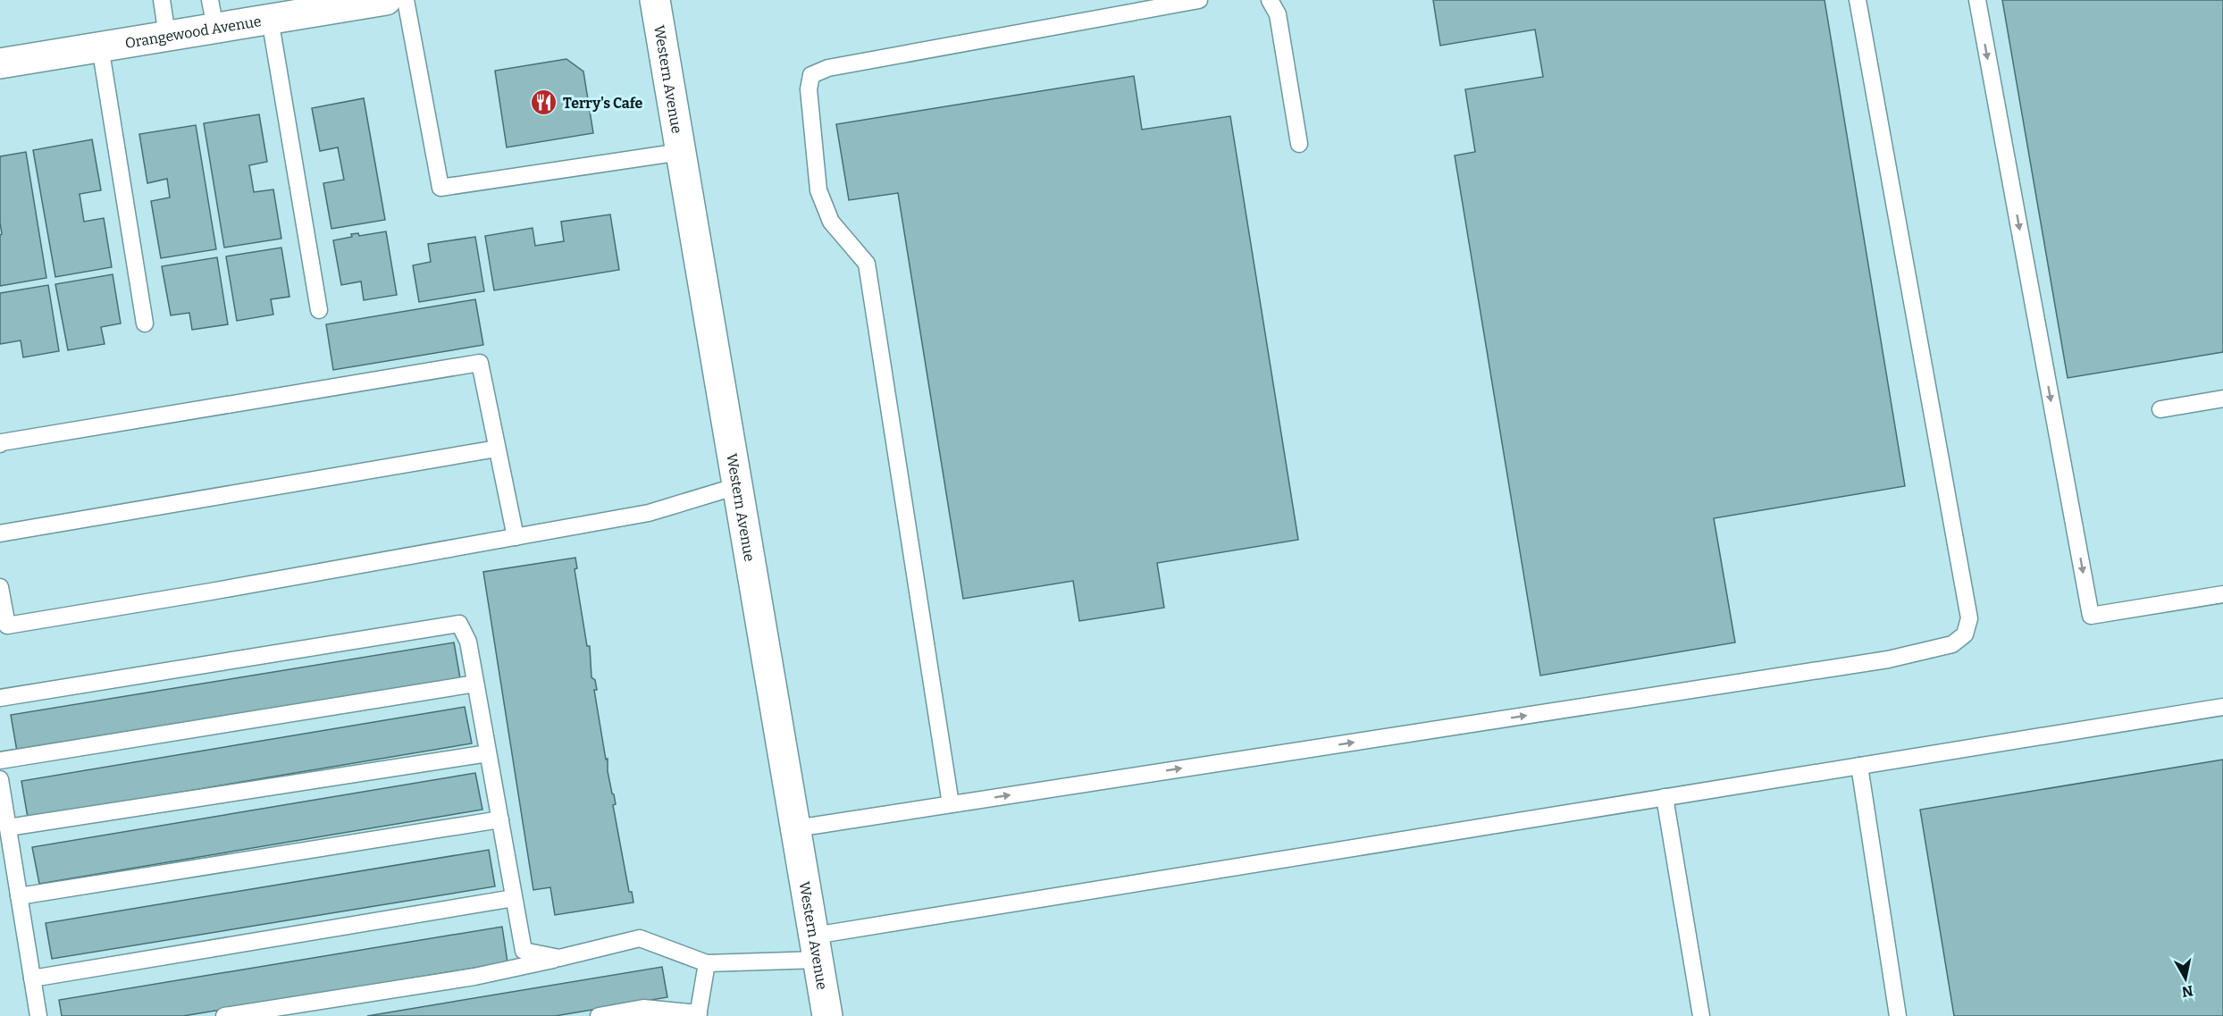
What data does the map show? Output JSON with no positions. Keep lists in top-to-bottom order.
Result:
{
  "streets": {
    "street": ["Orangewood Avenue", "Western Avenue"]
  },
  "places": {
    "restaurant": ["Terry's Cafe"]
  },
  "north": "bottom"
}
